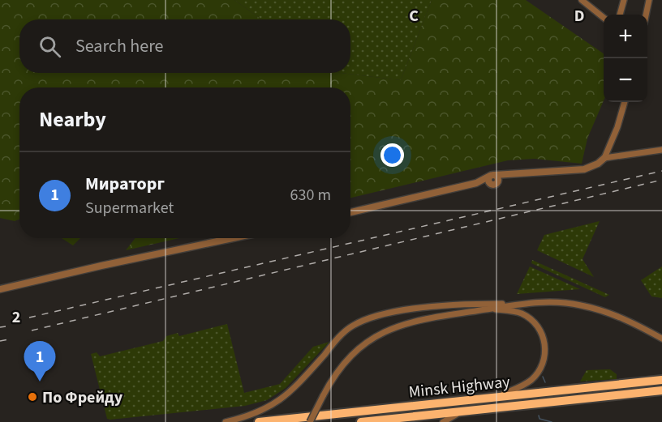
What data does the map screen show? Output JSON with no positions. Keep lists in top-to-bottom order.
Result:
{
  "streets": {
    "highway": ["Minsk Highway"]
  },
  "places": ["По Фрейду"],
  "page": {
    "map_buttons": ["+", "−"],
    "search": "Search here",
    "heading": "Nearby",
    "list": [
      {
        "mark": "1",
        "name": "Мираторг",
        "note": "Supermarket",
        "value": "630 m"
      }
    ],
    "pins": "1"
  },
  "grid": {
    "columns": ["C", "D"],
    "rows": ["2"]
  }
}
